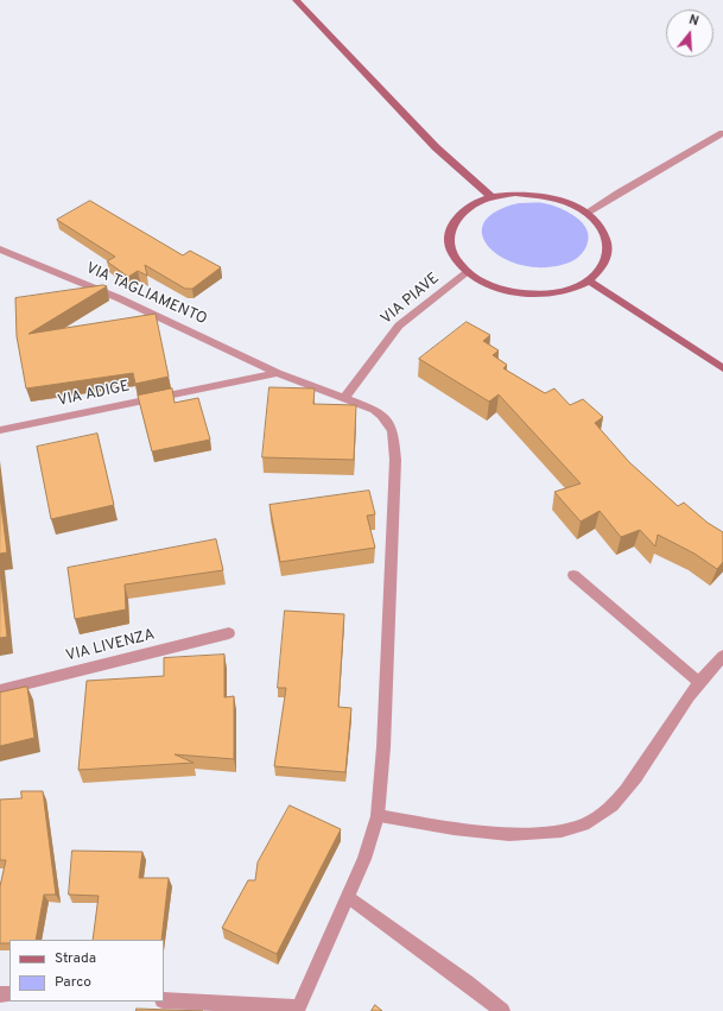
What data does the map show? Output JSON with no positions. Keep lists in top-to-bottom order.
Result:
{
  "streets": {
    "street": [
      "VIA TAGLIAMENTO",
      "VIA PIAVE",
      "VIA ADIGE",
      "VIA LIVENZA"
    ]
  },
  "crossings": [
    ["VIA TAGLIAMENTO", "VIA PIAVE"],
    ["VIA TAGLIAMENTO", "VIA ADIGE"]
  ],
  "legend": ["Strada", "Parco"],
  "north": "top"
}
